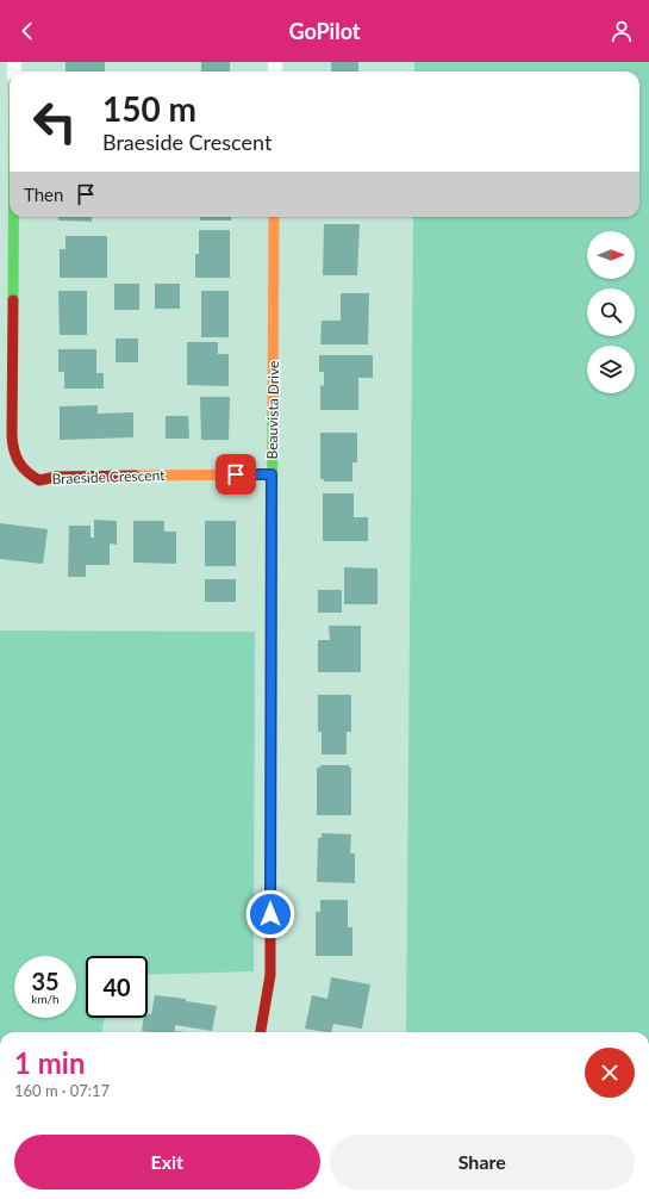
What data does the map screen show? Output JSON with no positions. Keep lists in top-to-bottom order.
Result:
{
  "streets": {
    "street": ["Beauvista Drive", "Braeside Crescent"]
  },
  "crossings": [
    ["Beauvista Drive", "Braeside Crescent"]
  ],
  "north": "right",
  "page": {
    "header": "GoPilot",
    "turn": ["150 m", "Braeside Crescent"],
    "then": "Then",
    "speed": "35 km/h",
    "limit": "40",
    "heading": ["1 min", "160 m · 07:17"],
    "buttons": ["Exit", "Share"]
  }
}
